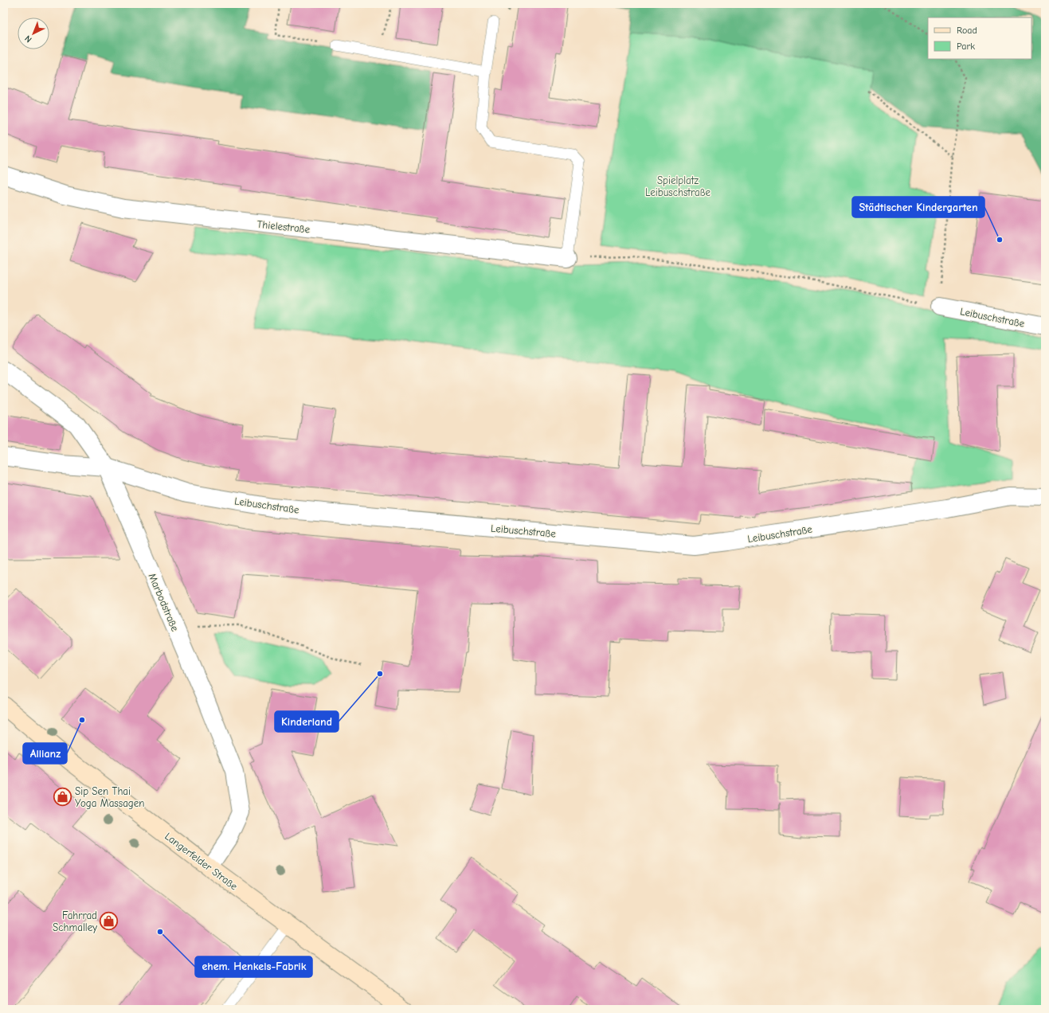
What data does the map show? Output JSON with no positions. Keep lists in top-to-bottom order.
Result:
{
  "streets": {
    "main road": ["Langerfelder Straße"],
    "street": ["Thielestraße", "Leibuschstraße", "Marbodstraße"]
  },
  "crossings": [
    ["Leibuschstraße", "Marbodstraße"],
    ["Marbodstraße", "Langerfelder Straße"]
  ],
  "parks": ["Spielplatz Leibuschstraße"],
  "places": {
    "other": [
      "Städtischer Kindergarten",
      "Kinderland",
      "Allianz",
      "ehem. Henkels-Fabrik"
    ],
    "shop": ["Sip Sen Thai Yoga Massagen", "Fahrrad Schmalley"]
  },
  "legend": ["Road", "Park"],
  "north": "bottom left"
}
